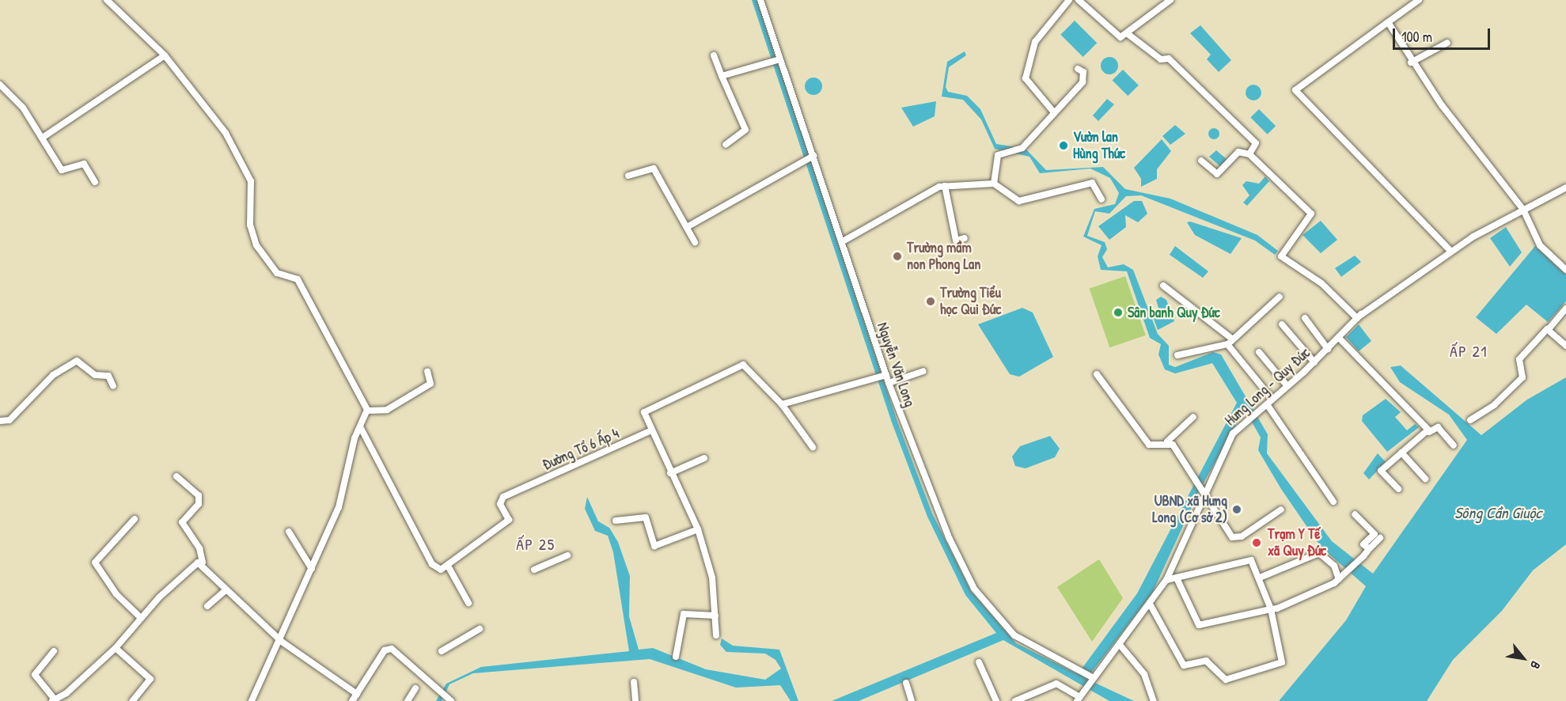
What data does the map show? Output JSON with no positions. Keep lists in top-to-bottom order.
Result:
{
  "streets": {
    "street": ["Nguyễn Văn Long", "Hưng Long - Quy Đức", "Đường Tổ 6 Ấp 4"]
  },
  "crossings": [
    ["Nguyễn Văn Long", "Hưng Long - Quy Đức"]
  ],
  "districts": ["ẤP 21", "ẤP 25"],
  "water": ["Sông Cần Giuộc"],
  "places": [
    "Vườn lan Hùng Thức",
    "Trường mầm non Phong Lan",
    "Trường Tiểu học Qui Đức",
    "Sân banh Quy Đức",
    "UBND xã Hưng Long (Cơ sở 2)",
    "Trạm Y Tế xã Quy Đức"
  ],
  "scale_bar": "100 m",
  "north": "bottom right"
}
